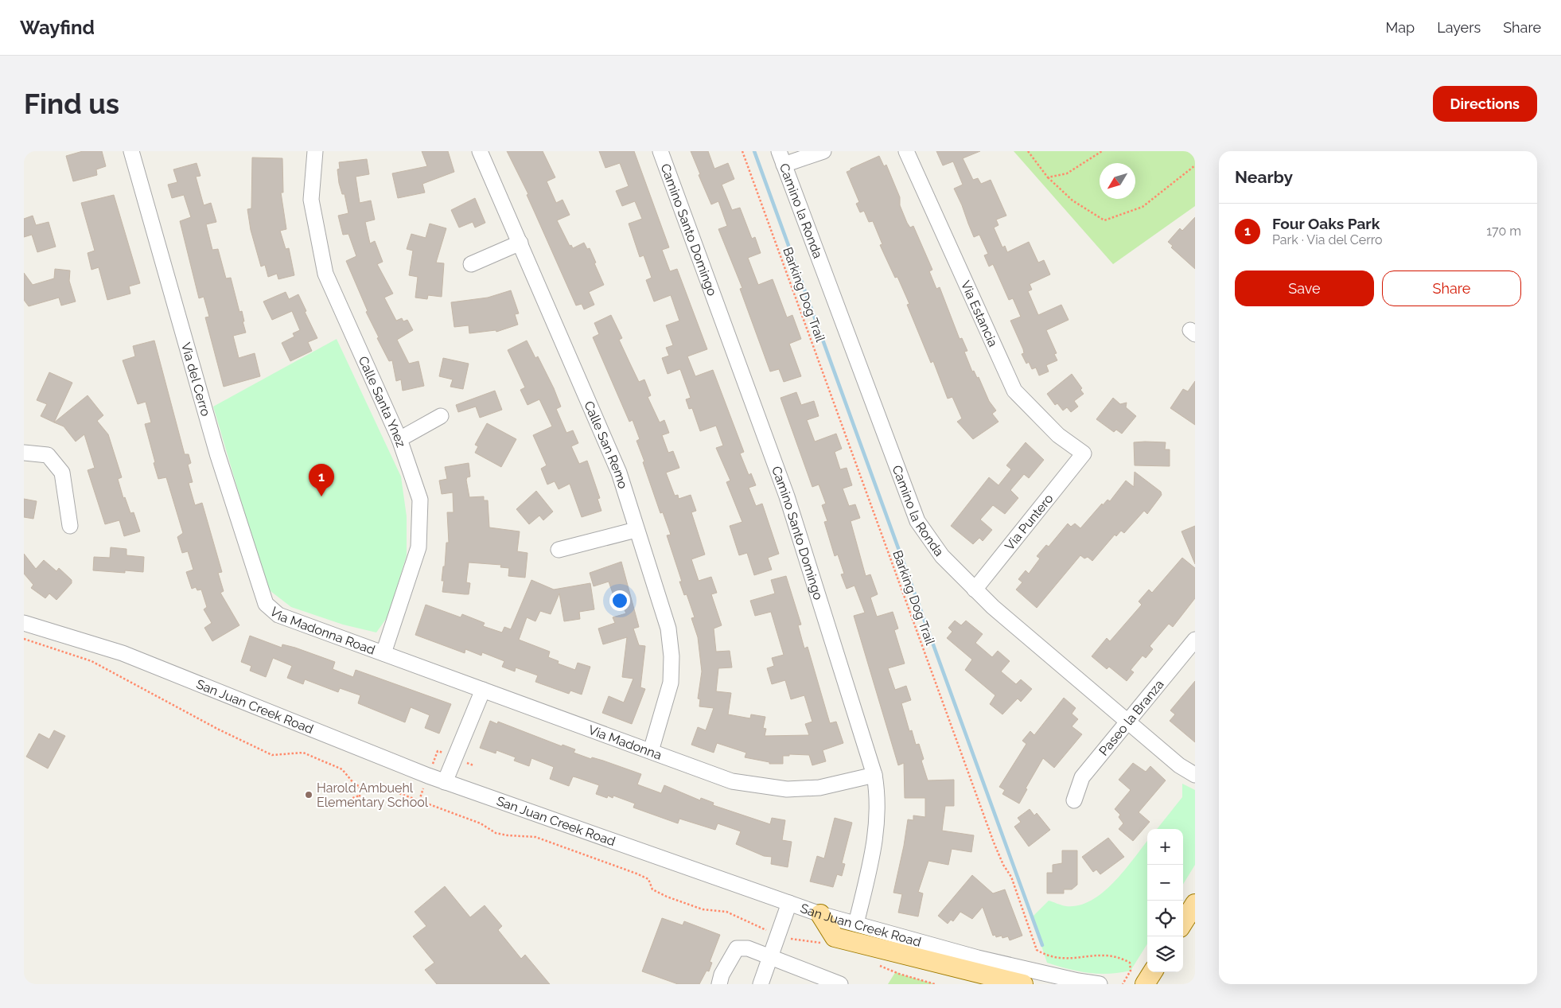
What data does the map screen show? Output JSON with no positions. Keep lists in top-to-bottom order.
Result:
{
  "streets": {
    "street": [
      "Camino la Ronda",
      "Camino Santo Domingo",
      "Via Estancia",
      "Via del Cerro",
      "Calle Santa Ynez",
      "Calle San Remo",
      "Via Puntero",
      "Via Madonna Road",
      "San Juan Creek Road",
      "Paseo la Branza",
      "Via Madonna"
    ],
    "path": ["Barking Dog Trail"]
  },
  "crossings": [
    ["Camino la Ronda", "Via Puntero"],
    ["Camino la Ronda", "Paseo la Branza"],
    ["Camino Santo Domingo", "San Juan Creek Road"],
    ["Camino Santo Domingo", "Via Madonna"],
    ["Via Estancia", "Via Puntero"],
    ["Via del Cerro", "Via Madonna Road"],
    ["Calle Santa Ynez", "Via Madonna Road"],
    ["Calle Santa Ynez", "Via Madonna"],
    ["Calle San Remo", "Via Madonna"],
    ["Via Madonna Road", "Via Madonna"]
  ],
  "places": ["Harold Ambuehl Elementary School"],
  "north": "bottom left",
  "page": {
    "header": "Wayfind",
    "nav": ["Map", "Layers", "Share"],
    "buttons": [
      "Directions",
      ["Save", "Share"]
    ],
    "title": "Find us",
    "heading": "Nearby",
    "list": [
      {
        "mark": "1",
        "name": "Four Oaks Park",
        "note": "Park · Via del Cerro",
        "value": "170 m"
      }
    ],
    "pins": "1",
    "map_buttons": ["+", "−"]
  }
}
